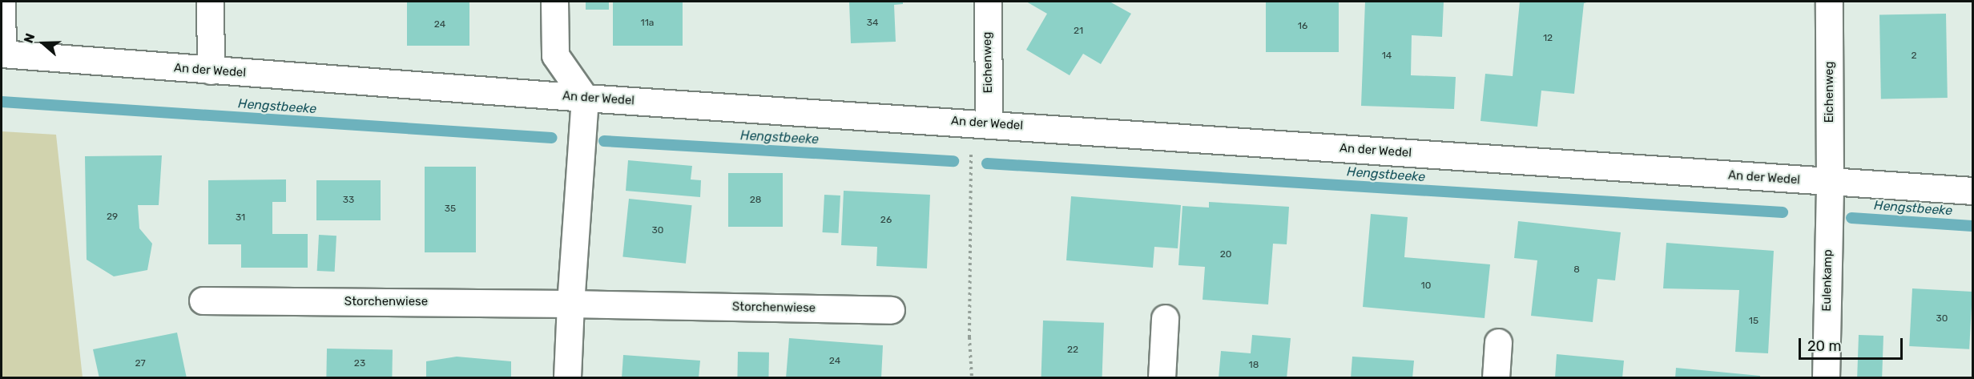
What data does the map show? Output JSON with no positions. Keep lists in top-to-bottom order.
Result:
{
  "streets": {
    "street": [
      "Eichenweg",
      "An der Wedel",
      "Eulenkamp",
      "Storchenwiese"
    ]
  },
  "crossings": [
    ["Eichenweg", "An der Wedel"],
    ["Eichenweg", "Eulenkamp"],
    ["An der Wedel", "Eulenkamp"]
  ],
  "water": ["Hengstbeeke"],
  "house_numbers": [
    "11a",
    "34",
    "24",
    "16",
    "21",
    "12",
    "14",
    "2",
    "33",
    "28",
    "35",
    "29",
    "31",
    "26",
    "30",
    "20",
    "8",
    "10",
    "30",
    "15",
    "22",
    "24",
    "27",
    "23",
    "18"
  ],
  "scale_bar": "20 m",
  "north": "left"
}
